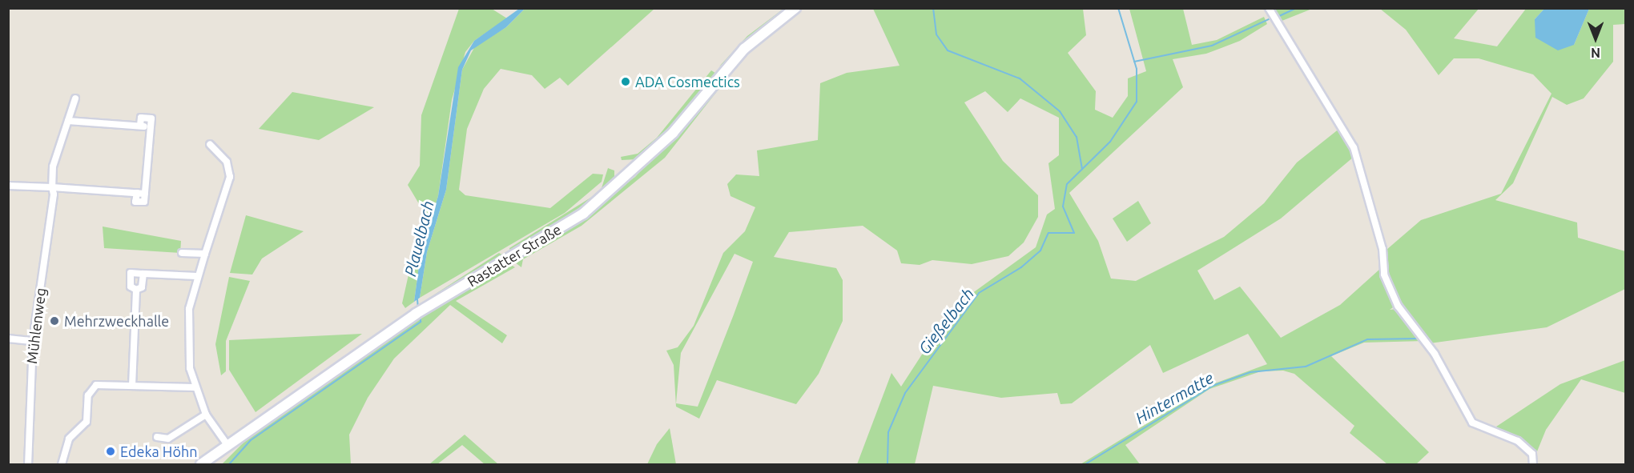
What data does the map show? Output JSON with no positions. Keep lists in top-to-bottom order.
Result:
{
  "streets": {
    "main road": ["Rastatter Straße"],
    "street": ["Mühlenweg"]
  },
  "water": ["Plauelbach", "Gießelbach", "Hintermatte"],
  "places": ["ADA Cosmectics", "Mehrzweckhalle", "Edeka Höhn"],
  "north": "bottom"
}
